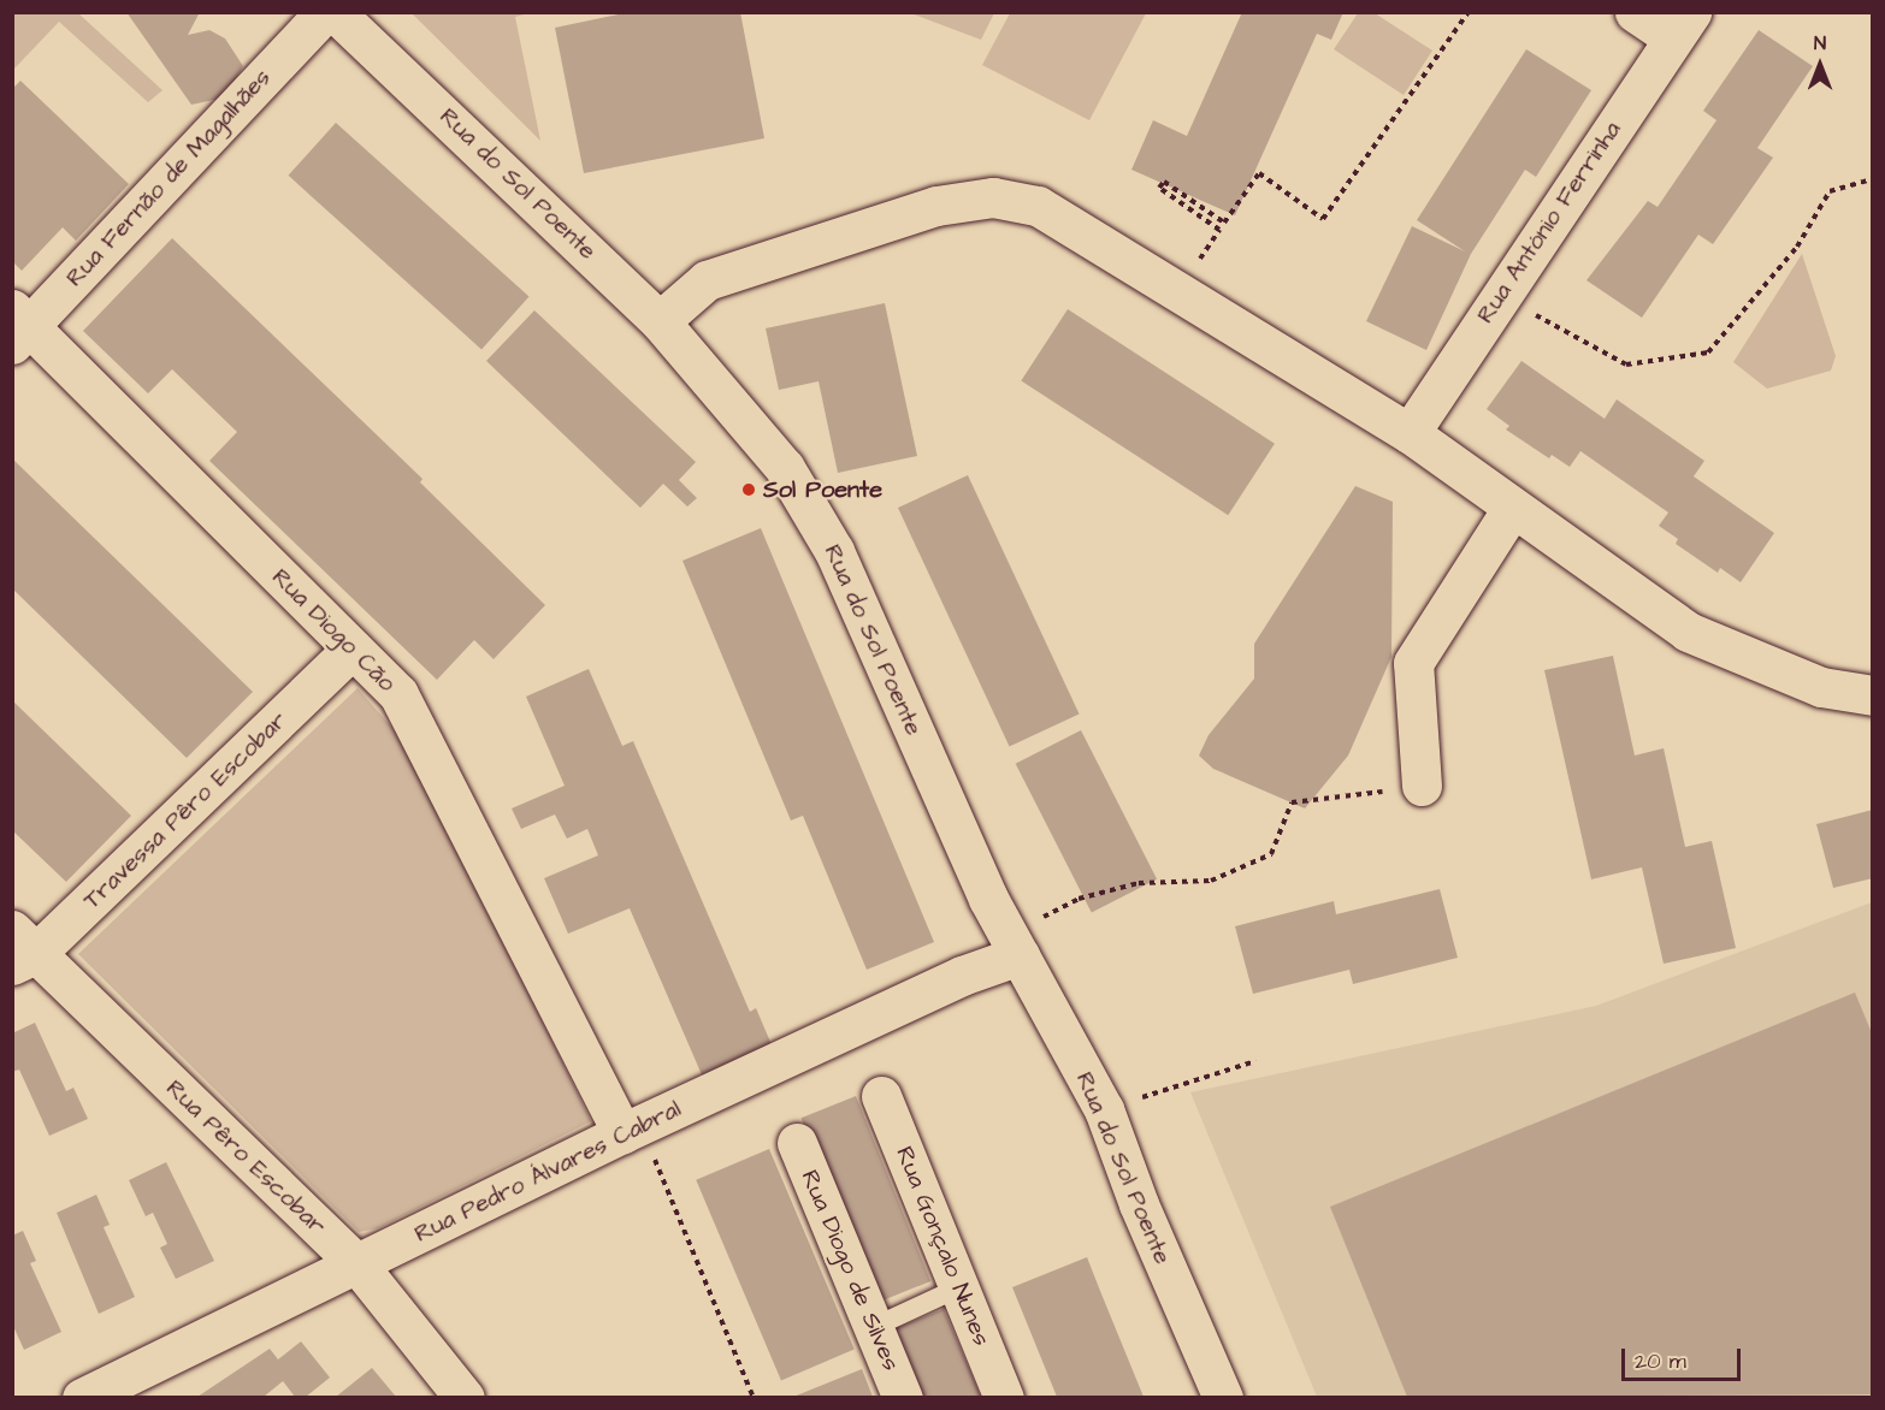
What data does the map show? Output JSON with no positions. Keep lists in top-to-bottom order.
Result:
{
  "streets": {
    "street": [
      "Rua Fernão de Magalhães",
      "Rua do Sol Poente",
      "Rua António Ferrinha",
      "Rua Diogo Cão",
      "Travessa Pêro Escobar",
      "Rua Pêro Escobar",
      "Rua Pedro Álvares Cabral",
      "Rua Gonçalo Nunes",
      "Rua Diogo de Silves"
    ]
  },
  "crossings": [
    ["Rua Fernão de Magalhães", "Rua Diogo Cão"],
    ["Rua do Sol Poente", "Rua Pedro Álvares Cabral"],
    ["Rua Diogo Cão", "Travessa Pêro Escobar"],
    ["Rua Diogo Cão", "Rua Pedro Álvares Cabral"],
    ["Travessa Pêro Escobar", "Rua Pêro Escobar"],
    ["Rua Pêro Escobar", "Rua Pedro Álvares Cabral"]
  ],
  "places": ["Sol Poente"],
  "scale_bar": "20 m",
  "north": "top"
}
